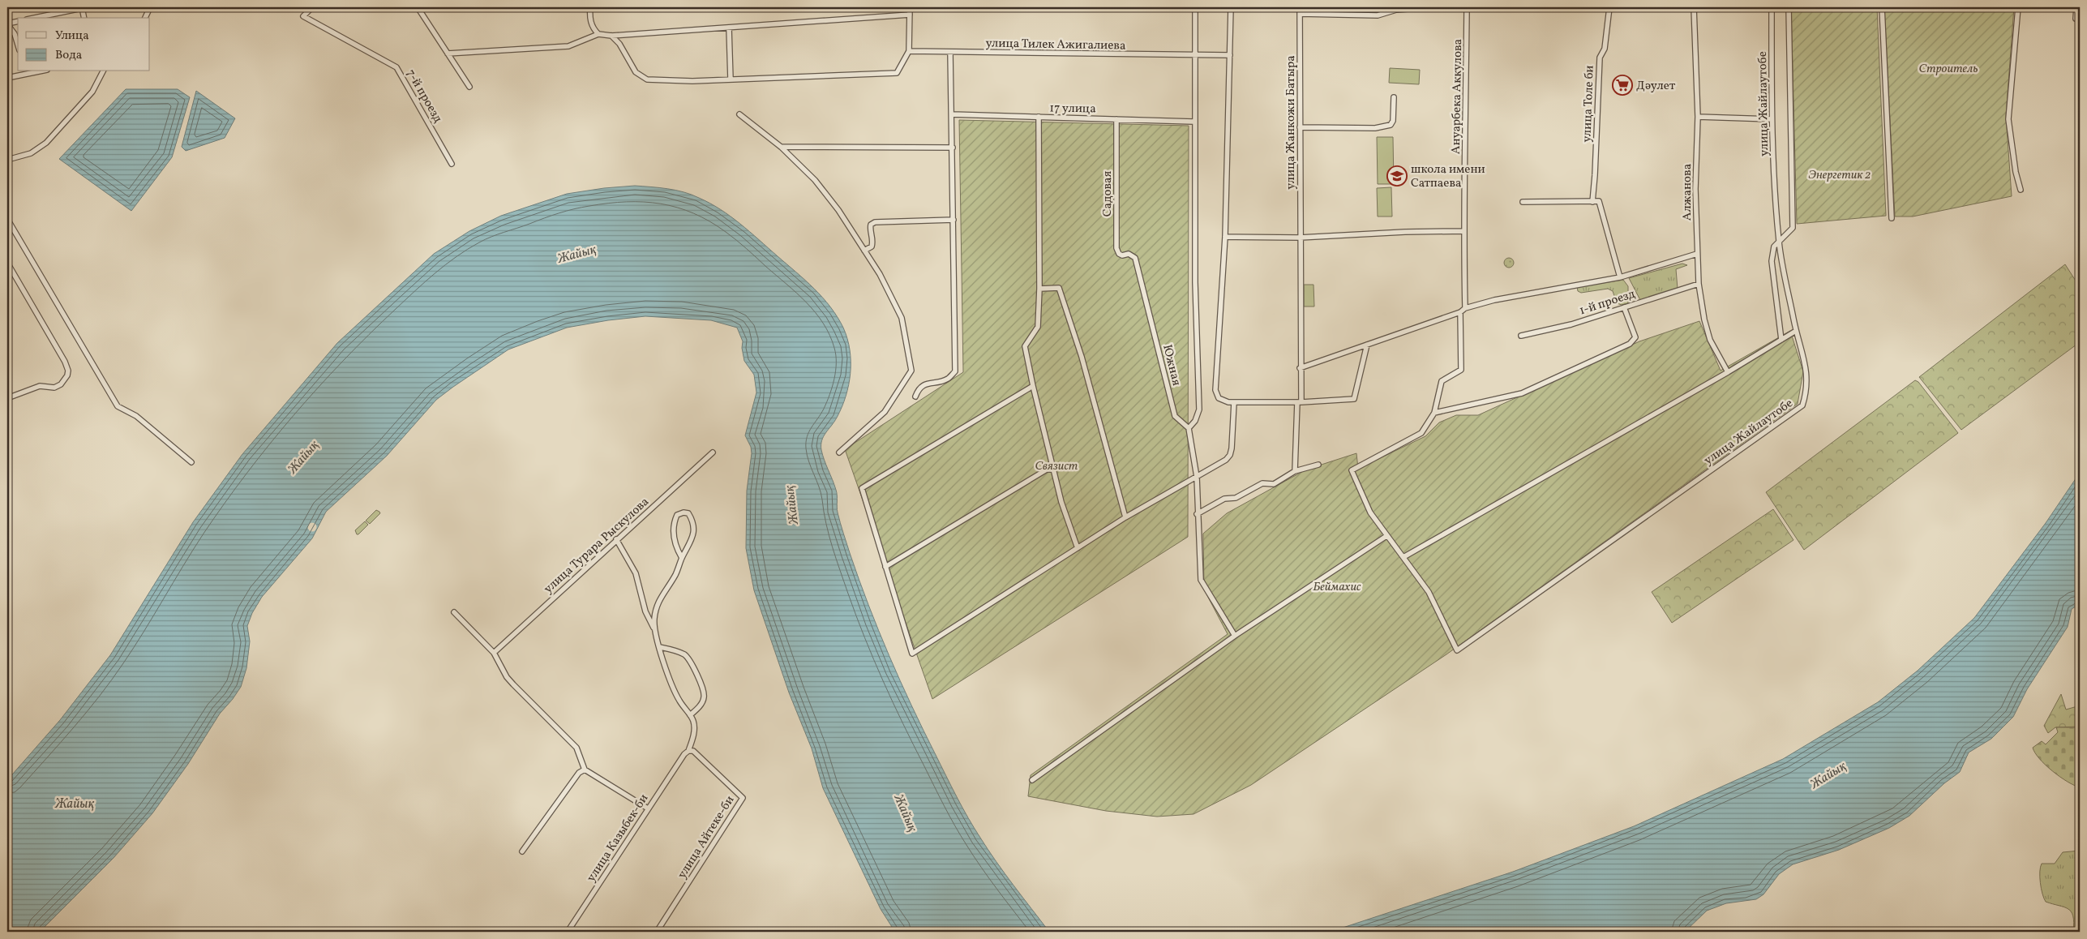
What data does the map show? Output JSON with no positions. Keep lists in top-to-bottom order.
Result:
{
  "streets": {
    "street": [
      "улица Тилек Ажигалиева",
      "7-й проезд",
      "Ануарбека Аккулова",
      "улица Толе би",
      "улица Жайлаутобе",
      "17 улица",
      "улица Жанкожи Батыра",
      "Алжанова",
      "Садовая",
      "1-й проезд",
      "Южная",
      "улица Турара Рыскулова",
      "улица Айтеке-би",
      "улица Казыбек-би"
    ]
  },
  "crossings": [
    ["17 улица", "Садовая"],
    ["Алжанова", "1-й проезд"],
    ["Садовая", "Южная"],
    ["улица Айтеке-би", "улица Казыбек-би"]
  ],
  "water": ["Жайық"],
  "parks": [
    "Строитель",
    "Энергетик 2",
    "Связист",
    "Беймахис"
  ],
  "places": {
    "supermarket": ["Дәулет"],
    "school or university": ["школа имени Сатпаева"]
  },
  "legend": ["Улица", "Вода"]
}
